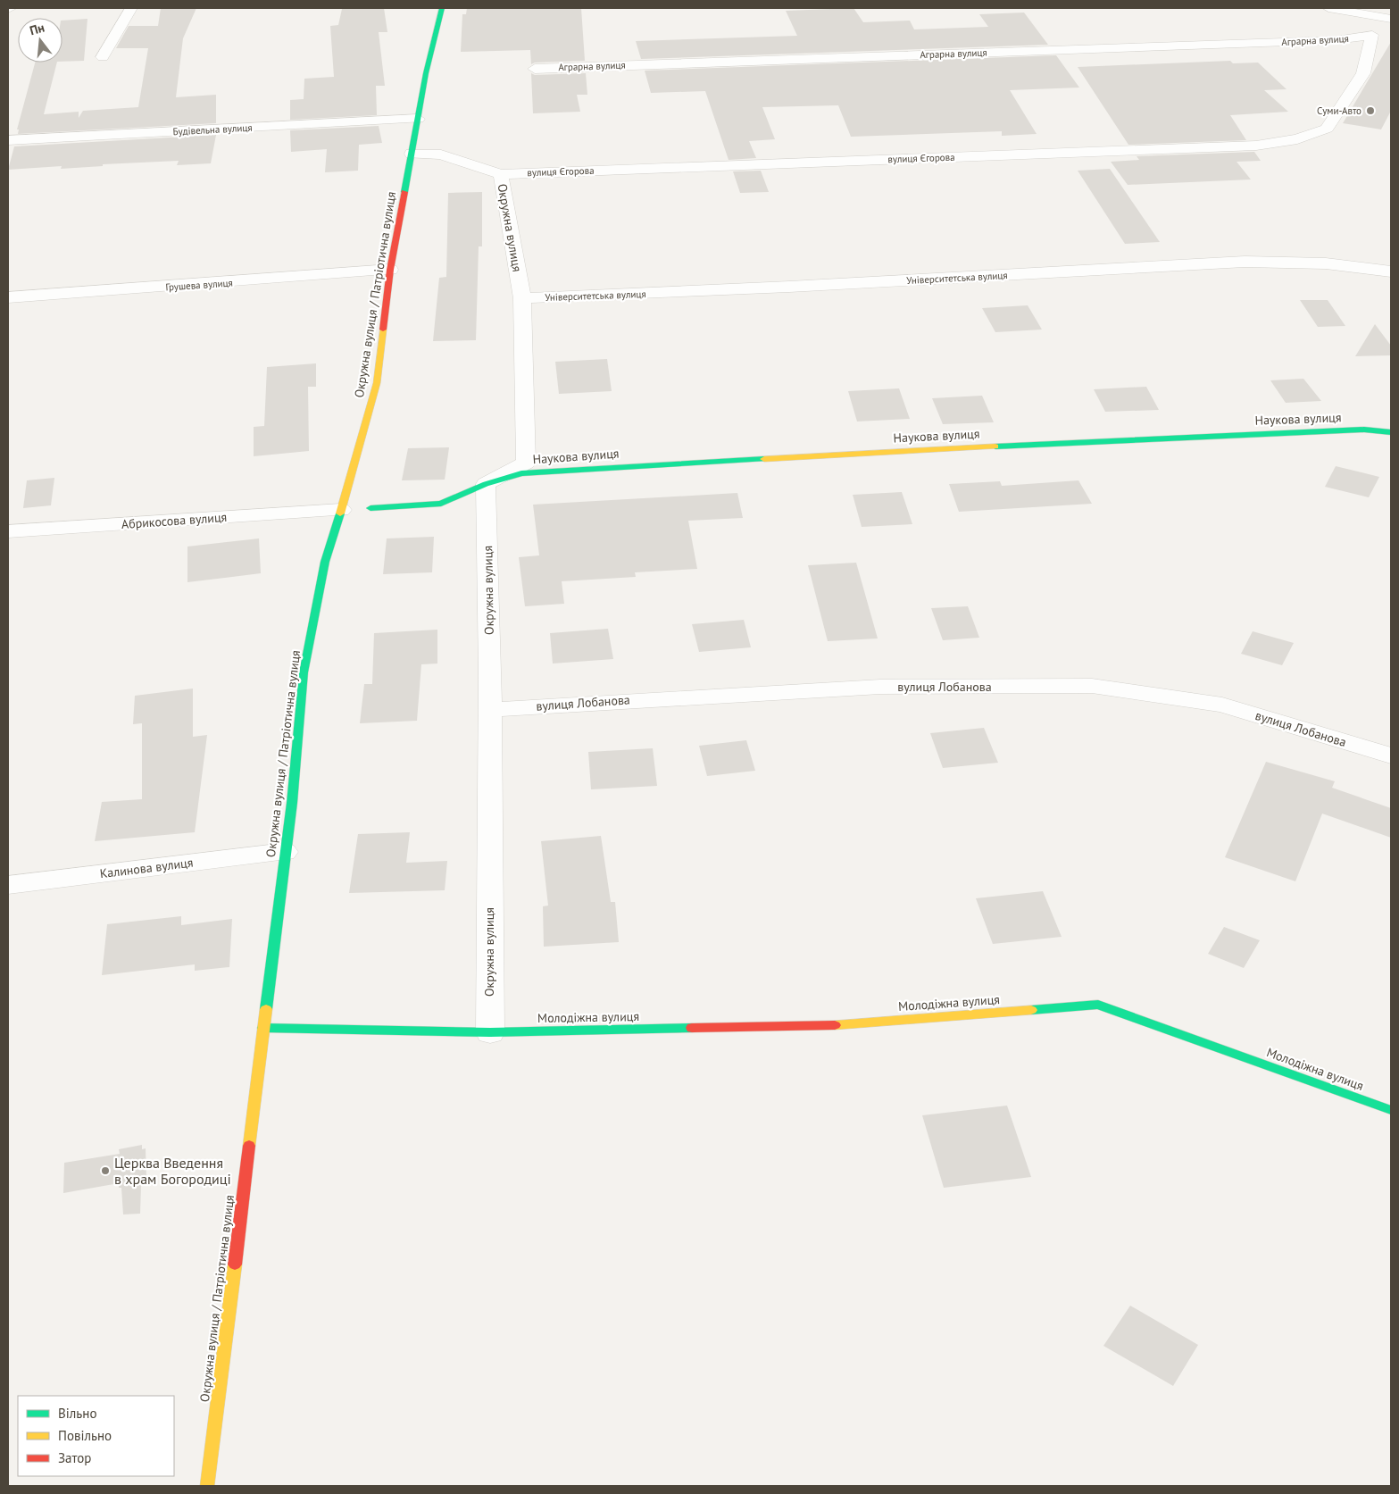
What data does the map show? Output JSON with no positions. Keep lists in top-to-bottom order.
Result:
{
  "streets": {
    "street": [
      "Аграрна вулиця",
      "Будівельна вулиця",
      "вулиця Єгорова",
      "Окружна вулиця",
      "Університетська вулиця",
      "Грушева вулиця",
      "Окружна вулиця / Патріотична вулиця",
      "Наукова вулиця",
      "Абрикосова вулиця",
      "вулиця Лобанова",
      "Калинова вулиця",
      "Молодіжна вулиця"
    ]
  },
  "crossings": [
    ["Аграрна вулиця", "вулиця Єгорова"],
    ["Будівельна вулиця", "Окружна вулиця / Патріотична вулиця"],
    ["вулиця Єгорова", "Окружна вулиця"],
    ["вулиця Єгорова", "Окружна вулиця / Патріотична вулиця"],
    ["Окружна вулиця", "Університетська вулиця"],
    ["Окружна вулиця", "Наукова вулиця"],
    ["Окружна вулиця", "вулиця Лобанова"],
    ["Окружна вулиця", "Молодіжна вулиця"],
    ["Грушева вулиця", "Окружна вулиця / Патріотична вулиця"],
    ["Окружна вулиця / Патріотична вулиця", "Абрикосова вулиця"],
    ["Окружна вулиця / Патріотична вулиця", "Калинова вулиця"],
    ["Окружна вулиця / Патріотична вулиця", "Молодіжна вулиця"]
  ],
  "places": ["Суми-Авто", "Церква Введення в храм Богородиці"],
  "legend": ["Вільно", "Повільно", "Затор"],
  "north": "top"
}
